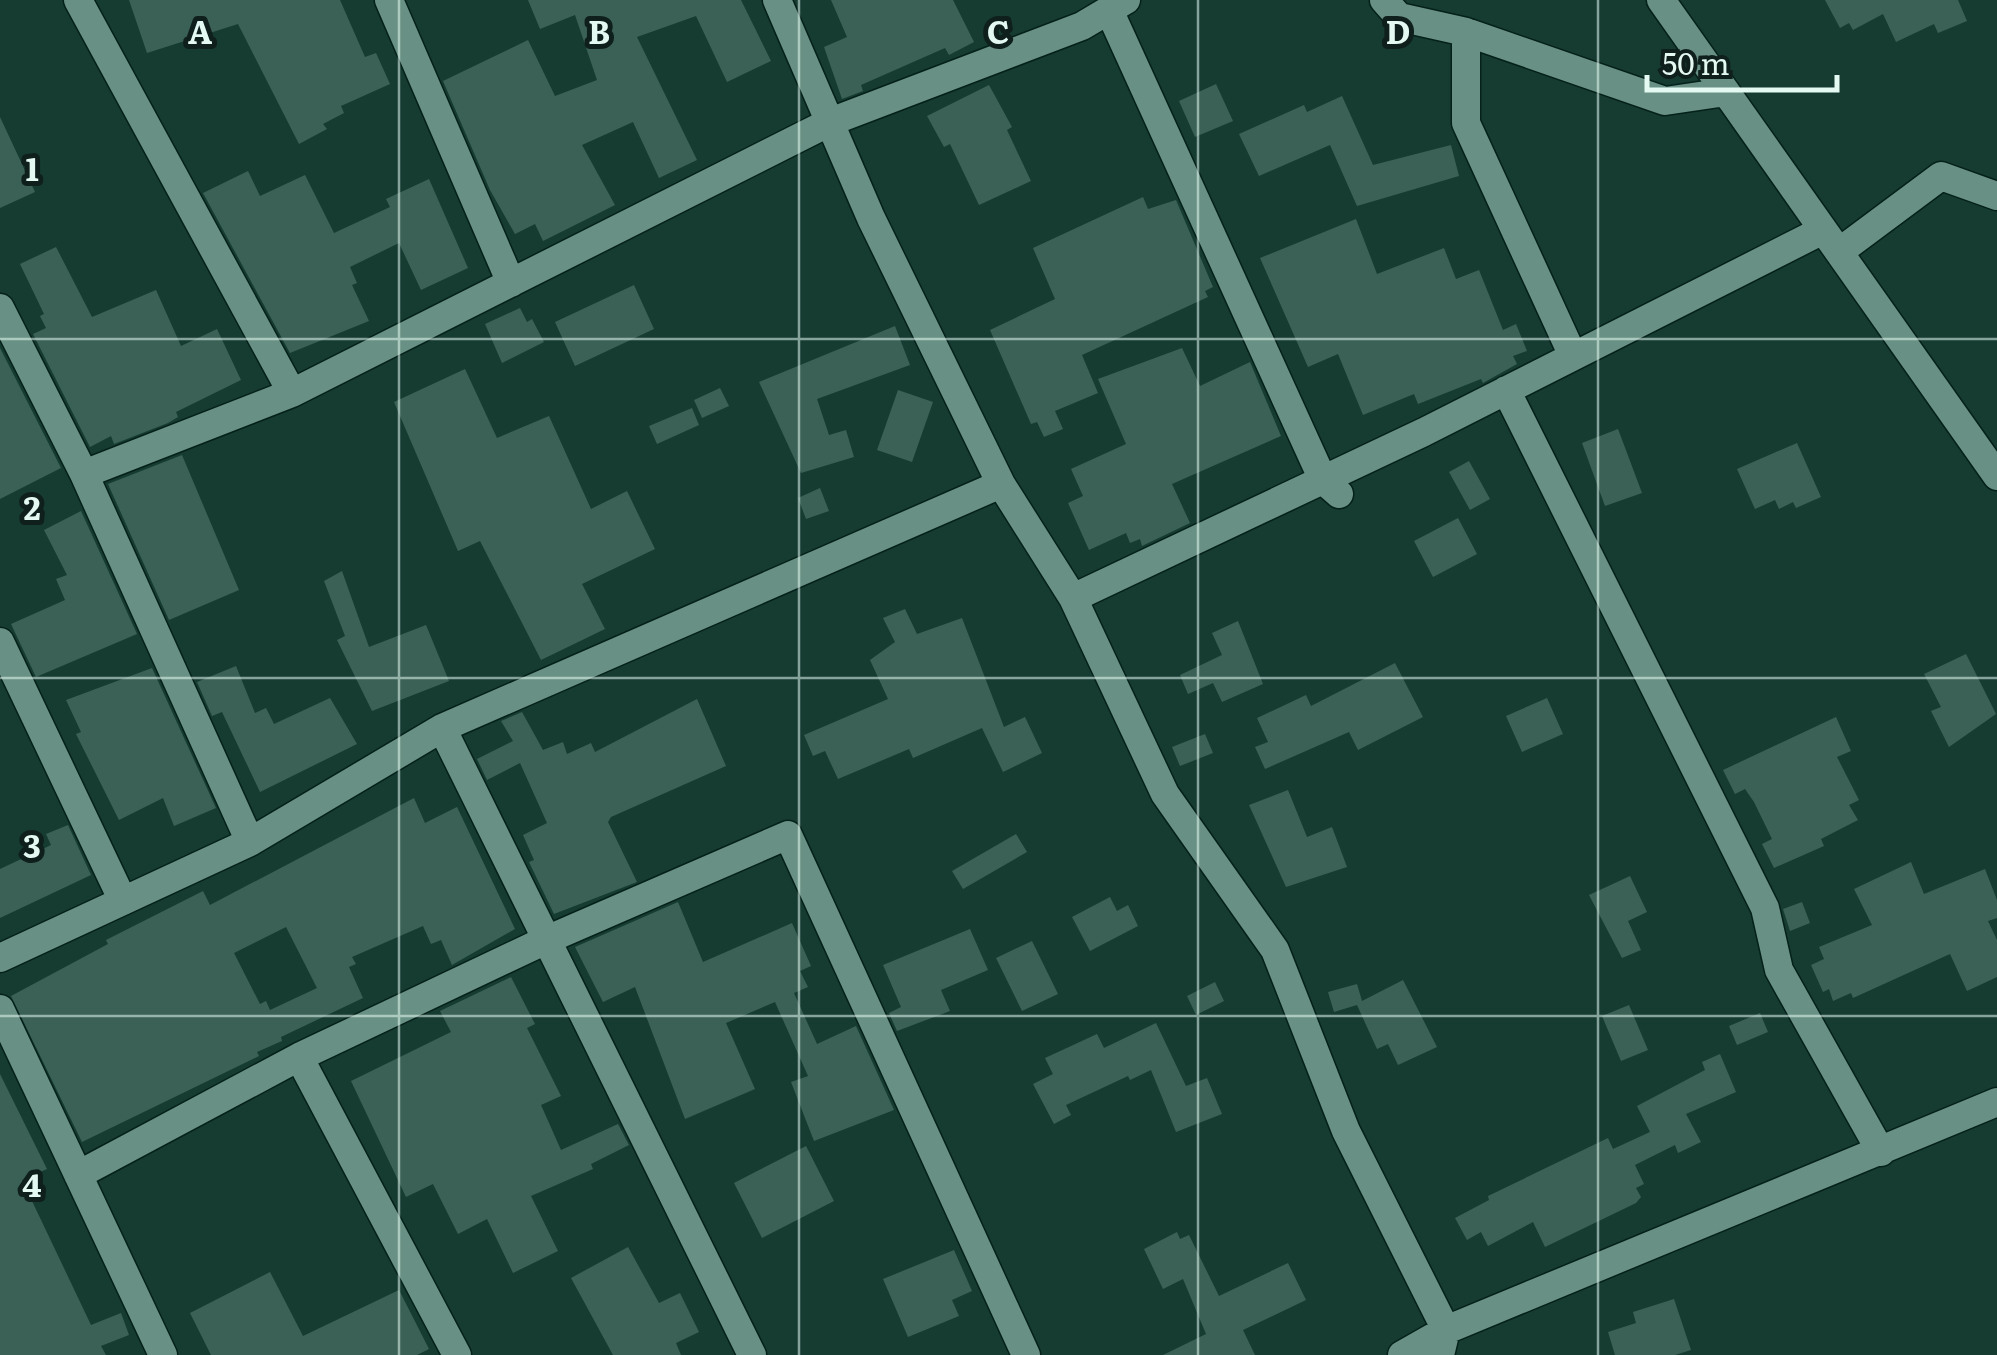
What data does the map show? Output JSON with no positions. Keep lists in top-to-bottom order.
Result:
{
  "scale_bar": "50 m",
  "grid": {
    "columns": [
      "A",
      "B",
      "C",
      "D"
    ],
    "rows": [
      "1",
      "2",
      "3",
      "4"
    ]
  }
}
